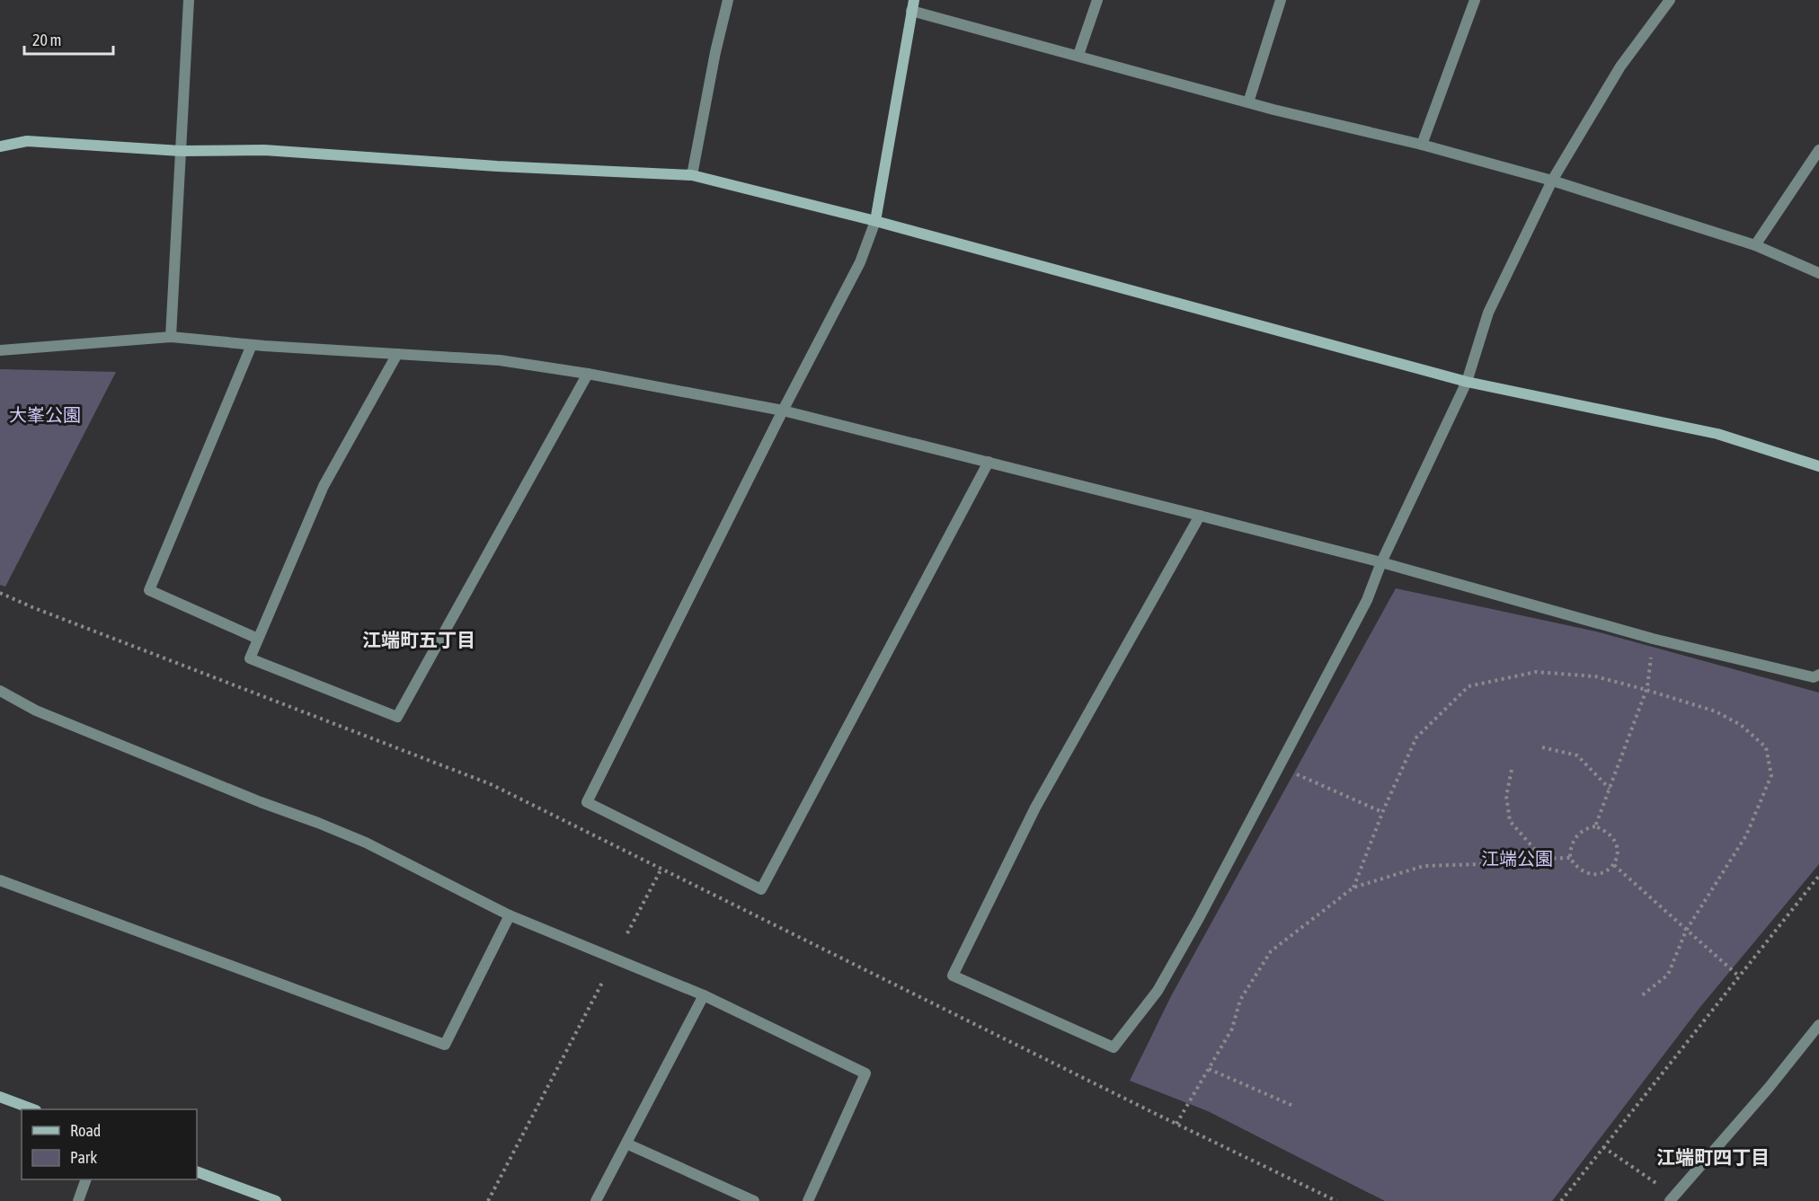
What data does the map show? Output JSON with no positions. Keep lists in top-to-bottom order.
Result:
{
  "districts": ["江端町五丁目", "江端町四丁目"],
  "parks": ["大峯公園", "江端公園"],
  "legend": ["Road", "Park"],
  "scale_bar": "20 m"
}
